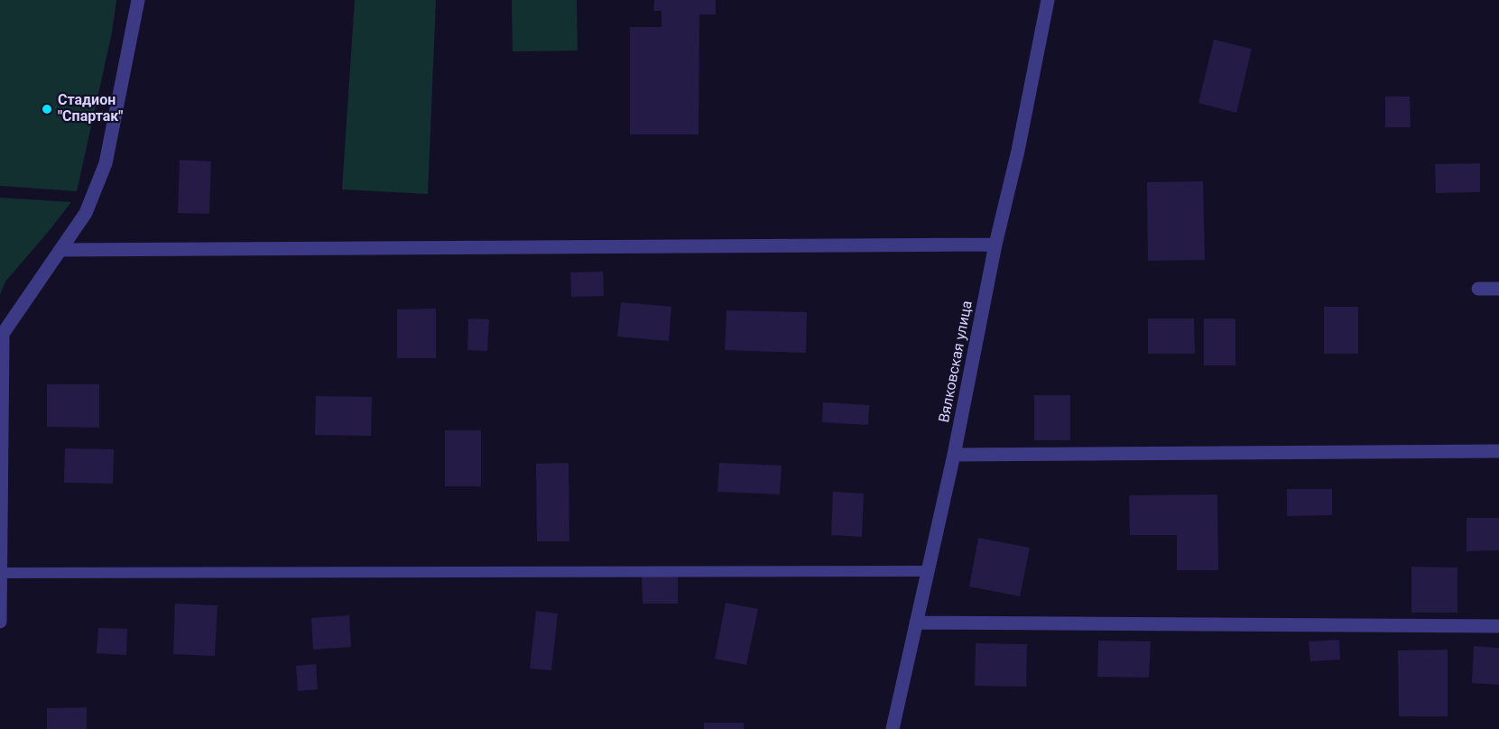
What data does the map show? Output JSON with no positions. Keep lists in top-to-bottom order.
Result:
{
  "streets": {
    "street": ["Вялковская улица"]
  },
  "places": ["Стадион \"Спартак\""]
}
